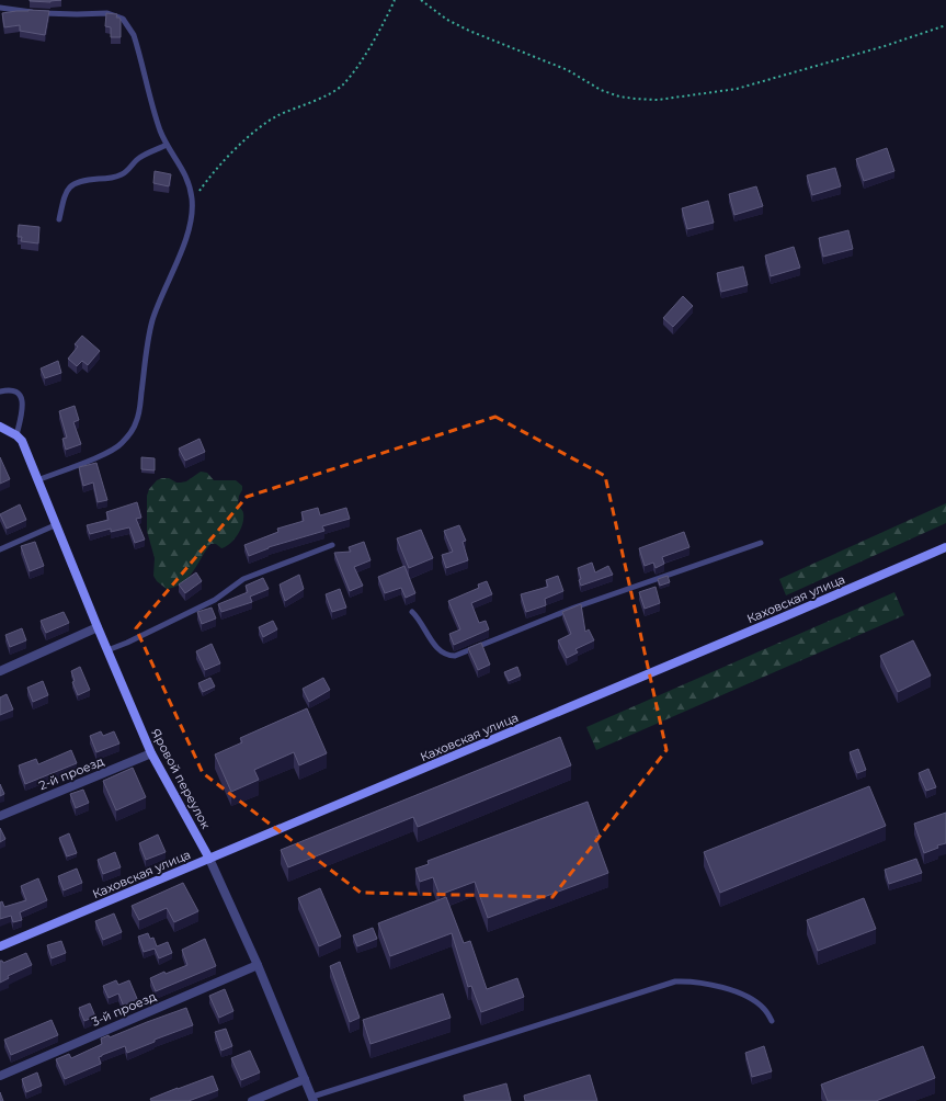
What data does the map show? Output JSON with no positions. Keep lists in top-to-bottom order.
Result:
{
  "streets": {
    "main road": ["Каховская улица", "Яровой переулок"],
    "street": ["2-й проезд", "3-й проезд"]
  },
  "crossings": [
    ["Каховская улица", "Яровой переулок"],
    ["2-й проезд", "Яровой переулок"],
    ["Яровой переулок", "3-й проезд"]
  ]
}
